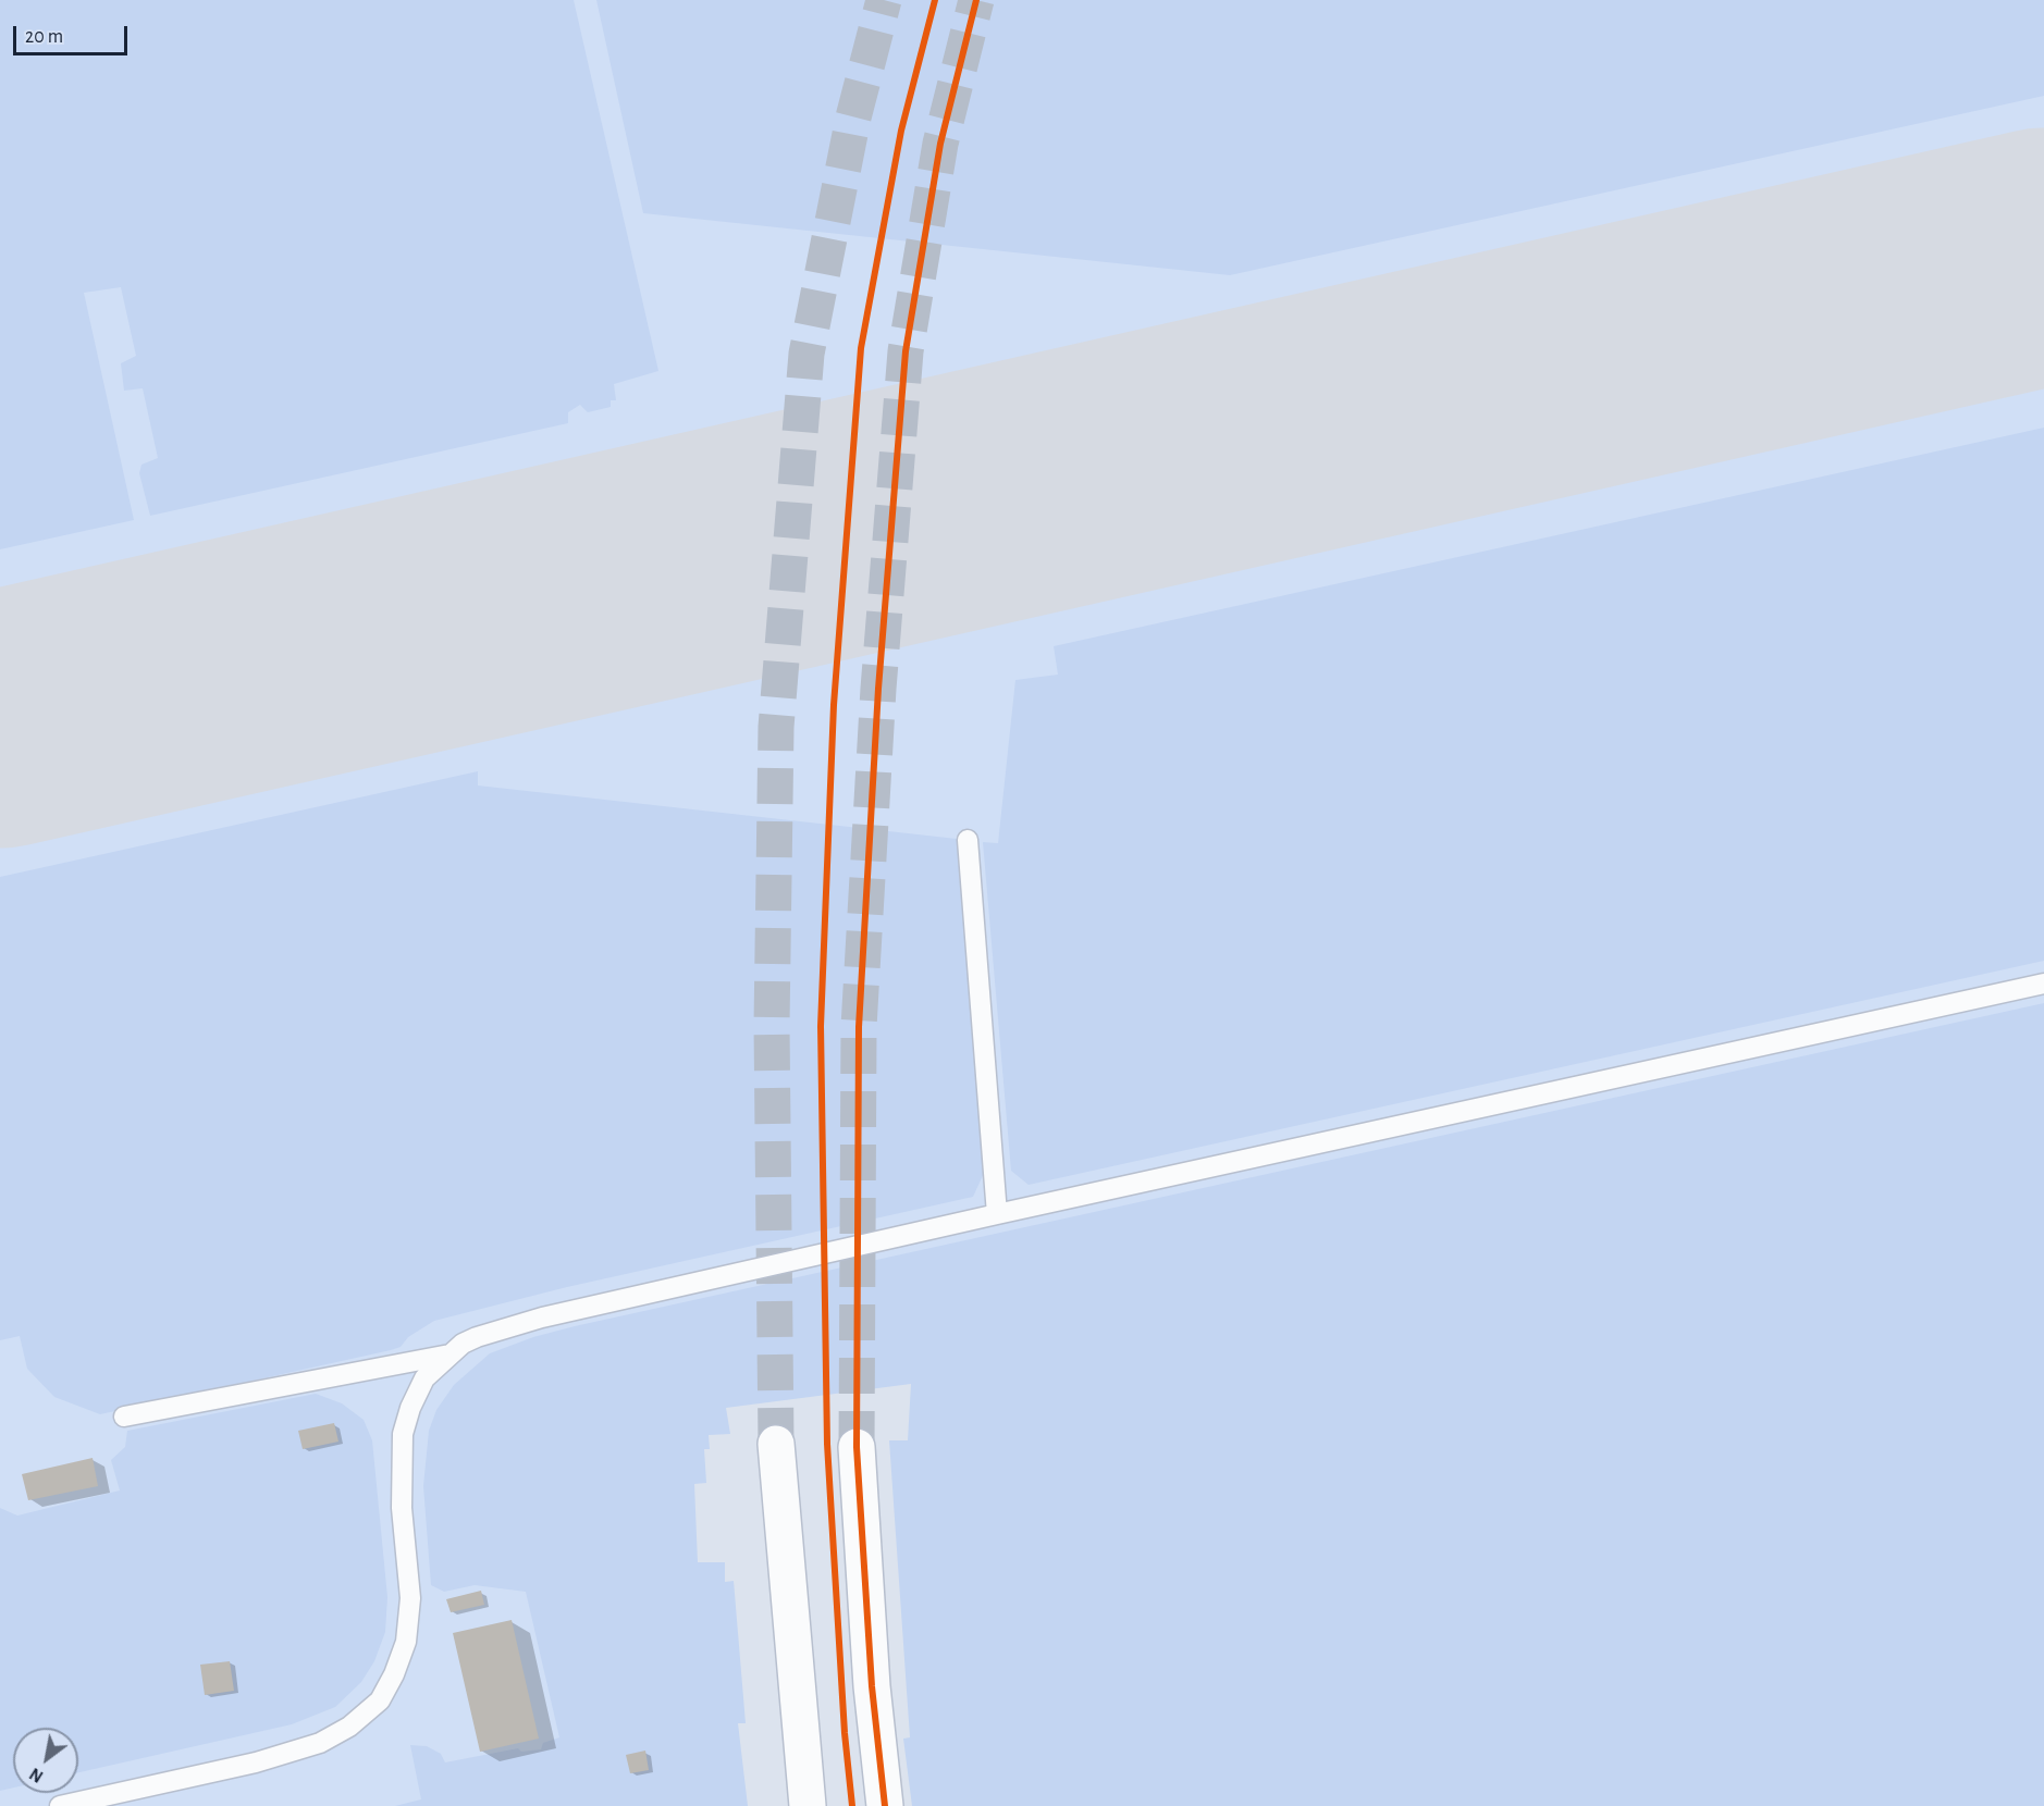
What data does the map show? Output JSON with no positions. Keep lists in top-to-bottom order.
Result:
{
  "scale_bar": "20 m",
  "north": "bottom left"
}
